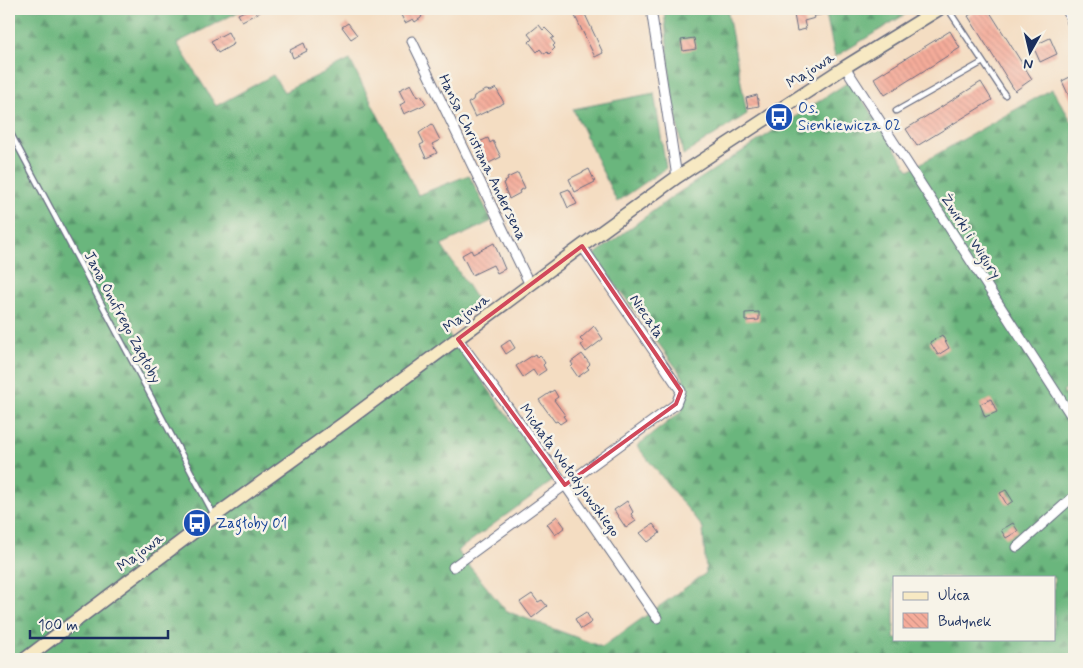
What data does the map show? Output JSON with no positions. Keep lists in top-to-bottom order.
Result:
{
  "streets": {
    "street": [
      "Majowa",
      "Hansa Christiana Andersena",
      "Żwirki i Wigury",
      "Niecała",
      "Michała Wołodyjowskiego"
    ],
    "lane": ["Jana Onufrego Zagłoby"]
  },
  "crossings": [
    ["Majowa", "Hansa Christiana Andersena"],
    ["Majowa", "Żwirki i Wigury"],
    ["Majowa", "Niecała"],
    ["Majowa", "Jana Onufrego Zagłoby"],
    ["Majowa", "Michała Wołodyjowskiego"],
    ["Niecała", "Michała Wołodyjowskiego"]
  ],
  "places": {
    "bus stop": ["Os. Sienkiewicza 02", "Zagłoby 01"]
  },
  "legend": ["Ulica", "Budynek"],
  "scale_bar": "100 m",
  "north": "bottom"
}
